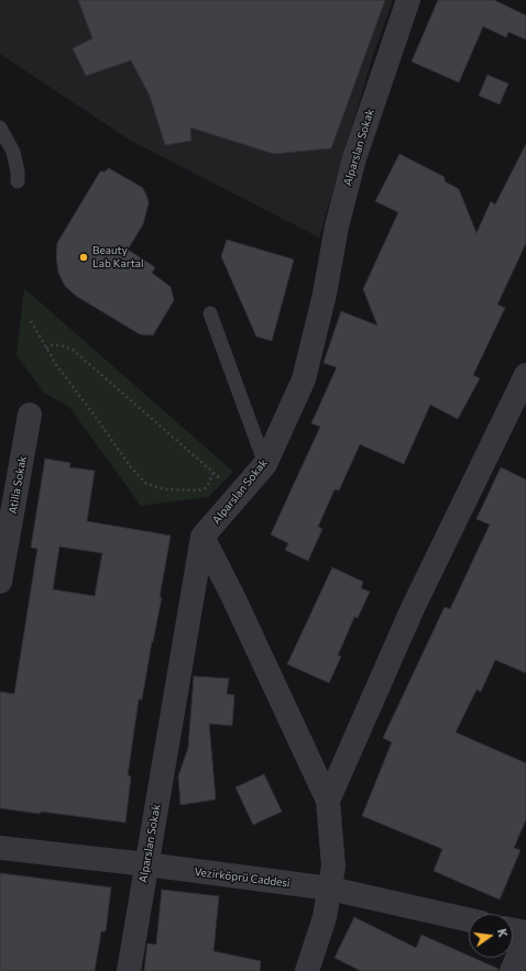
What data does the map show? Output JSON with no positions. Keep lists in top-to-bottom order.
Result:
{
  "streets": {
    "street": ["Alparslan Sokak", "Atilla Sokak", "Vezirköprü Caddesi"]
  },
  "crossings": [
    ["Alparslan Sokak", "Vezirköprü Caddesi"]
  ],
  "places": ["Beauty Lab Kartal"],
  "north": "right"
}
